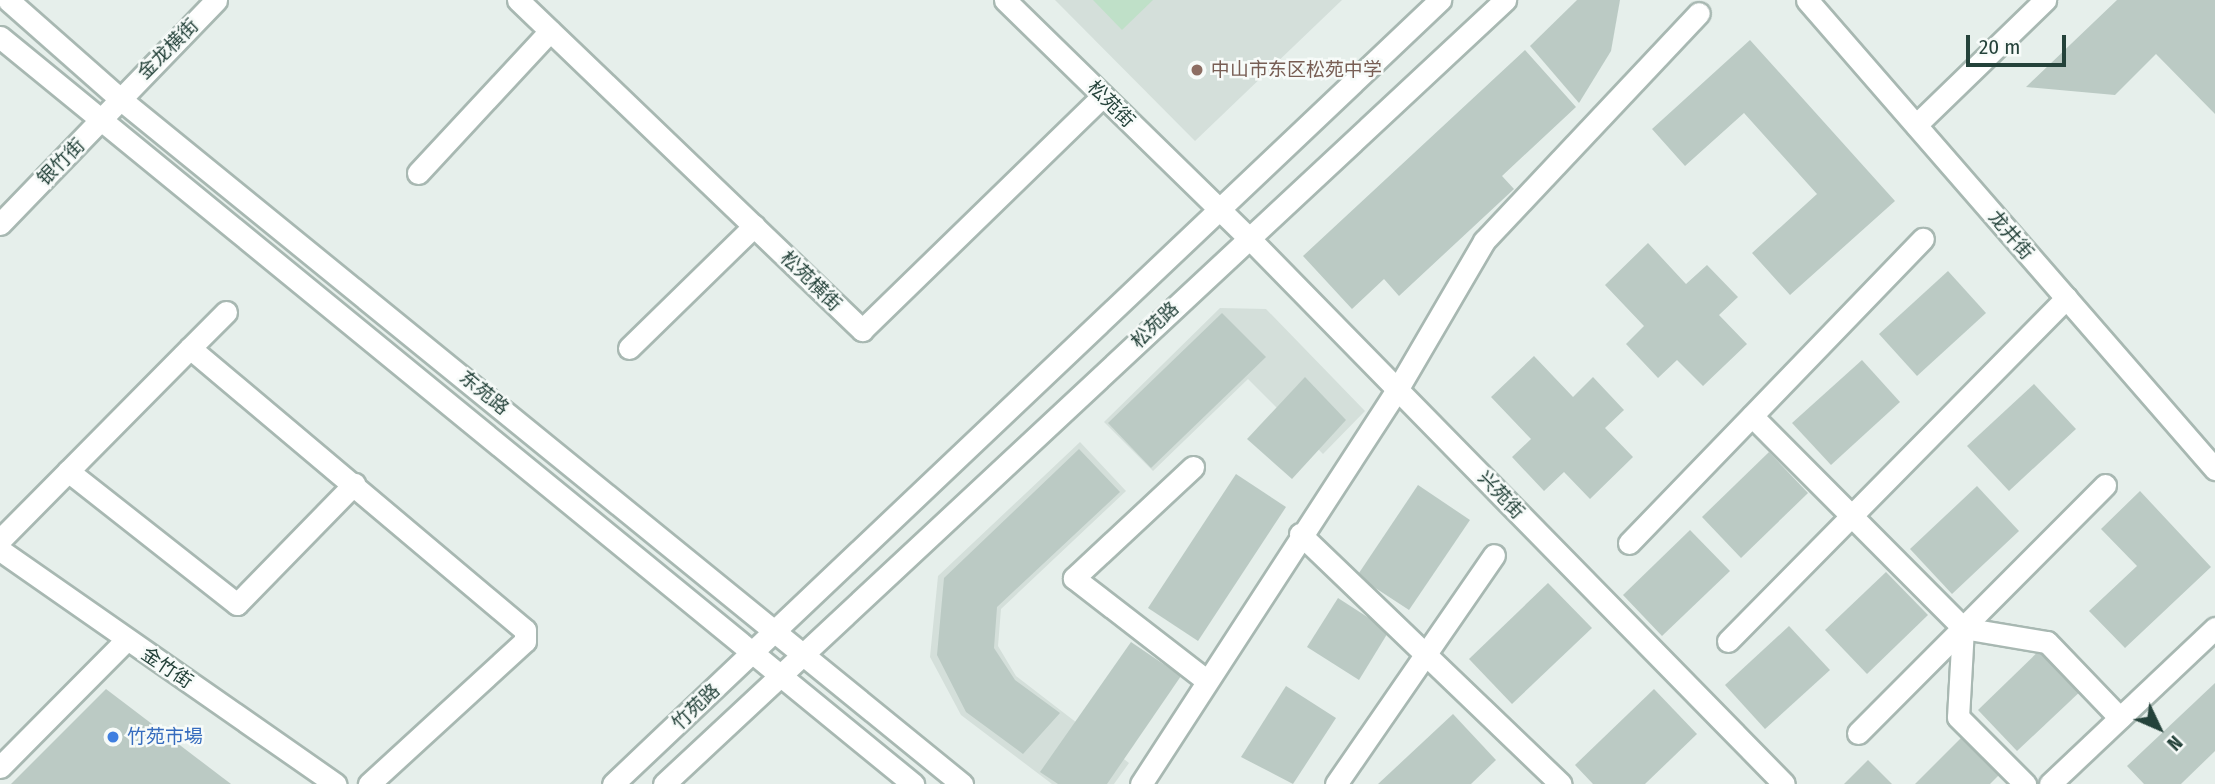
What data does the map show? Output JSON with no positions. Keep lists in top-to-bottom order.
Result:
{
  "streets": {
    "street": [
      "金龙横街",
      "松苑街",
      "银竹街",
      "龙井街",
      "松苑横街",
      "松苑路",
      "东苑路",
      "兴苑街",
      "金竹街",
      "竹苑路"
    ]
  },
  "crossings": [
    ["金龙横街", "银竹街"],
    ["金龙横街", "东苑路"],
    ["松苑街", "松苑横街"],
    ["松苑街", "兴苑街"],
    ["银竹街", "东苑路"],
    ["松苑路", "东苑路"],
    ["松苑路", "兴苑街"],
    ["松苑路", "竹苑路"],
    ["东苑路", "竹苑路"]
  ],
  "places": ["中山市东区松苑中学", "竹苑市場"],
  "scale_bar": "20 m",
  "north": "bottom right"
}
